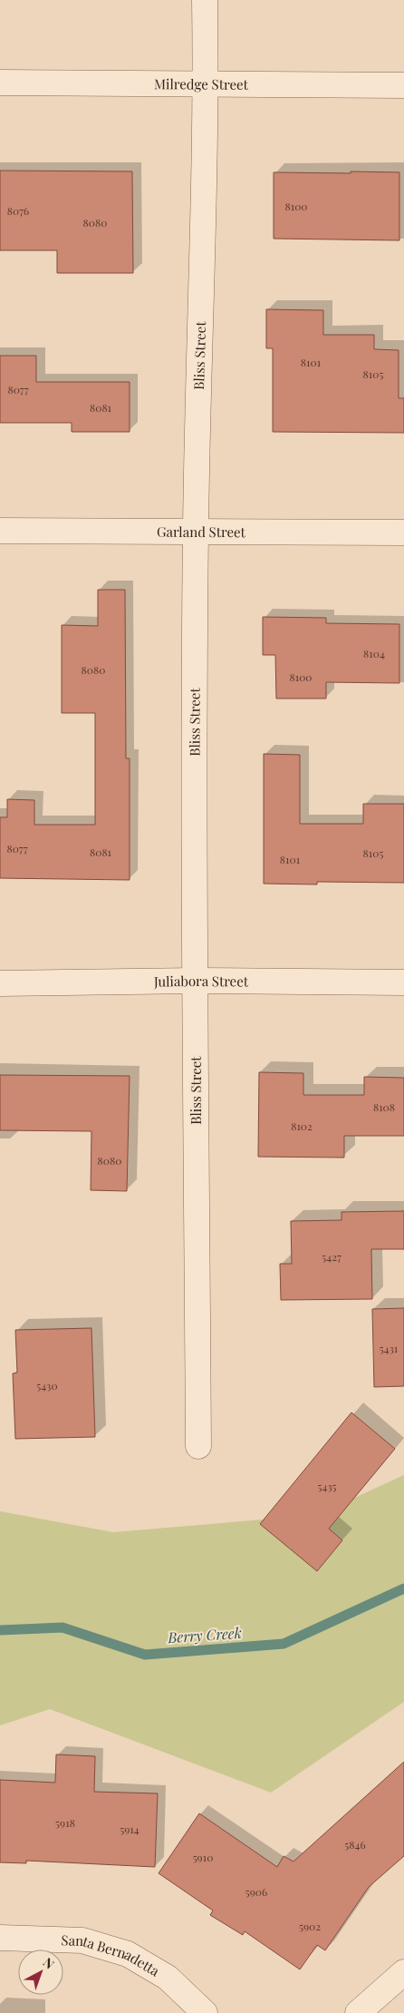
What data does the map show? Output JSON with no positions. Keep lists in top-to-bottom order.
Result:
{
  "streets": {
    "street": [
      "Milredge Street",
      "Bliss Street",
      "Garland Street",
      "Juliabora Street",
      "Santa Bernadetta"
    ]
  },
  "crossings": [
    ["Milredge Street", "Bliss Street"],
    ["Bliss Street", "Garland Street"],
    ["Bliss Street", "Juliabora Street"]
  ],
  "water": ["Berry Creek"],
  "house_numbers": [
    "8100",
    "8076",
    "8080",
    "8101",
    "8105",
    "8077",
    "8081",
    "8104",
    "8080",
    "8100",
    "8077",
    "8081",
    "8105",
    "8101",
    "8108",
    "8102",
    "8080",
    "5427",
    "5431",
    "5430",
    "5435",
    "5918",
    "5914",
    "5846",
    "5910",
    "5906",
    "5902"
  ],
  "north": "top right"
}
